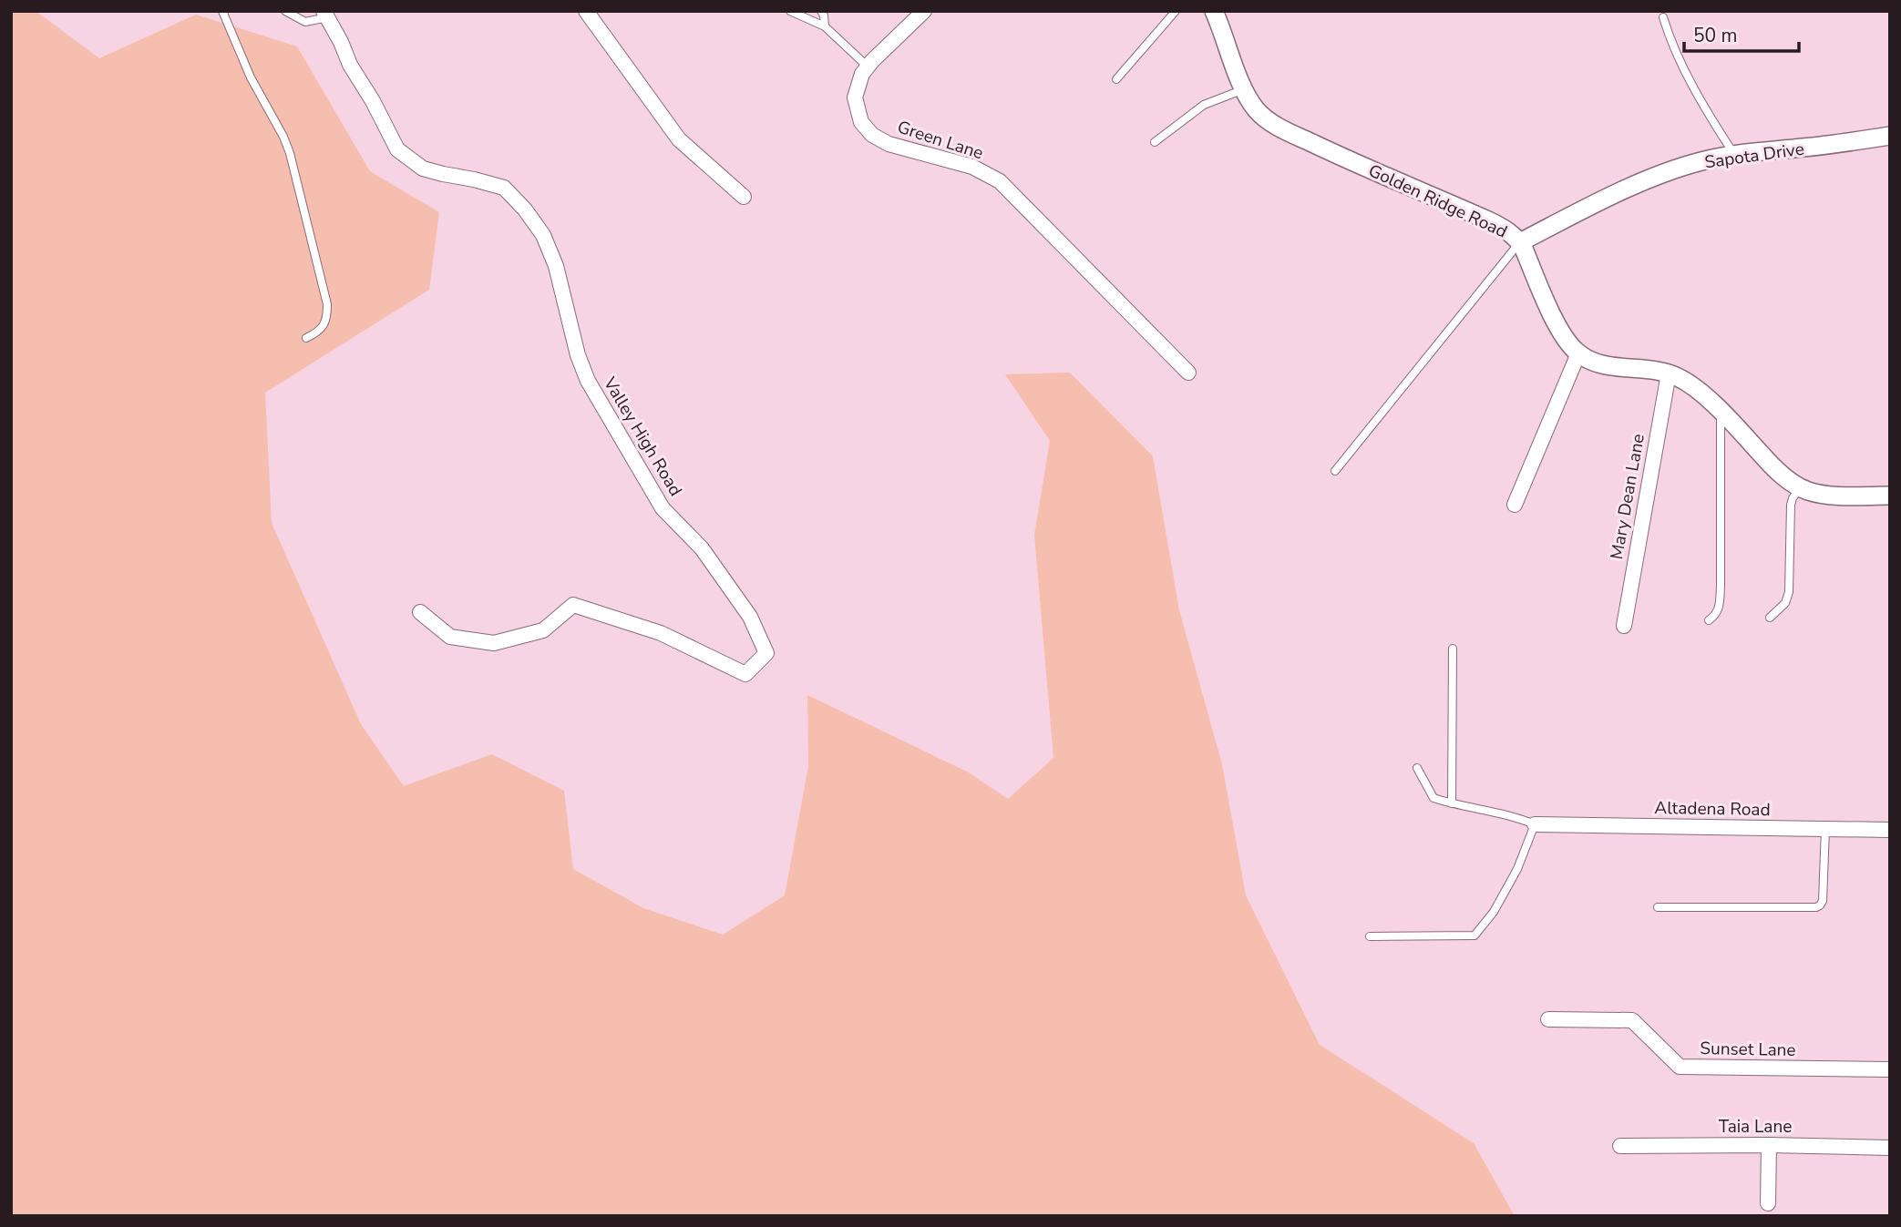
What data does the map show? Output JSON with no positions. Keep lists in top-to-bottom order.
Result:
{
  "streets": {
    "street": [
      "Green Lane",
      "Sapota Drive",
      "Golden Ridge Road",
      "Valley High Road",
      "Mary Dean Lane",
      "Altadena Road",
      "Sunset Lane",
      "Taia Lane"
    ]
  },
  "crossings": [
    ["Sapota Drive", "Golden Ridge Road"]
  ],
  "scale_bar": "50 m"
}
